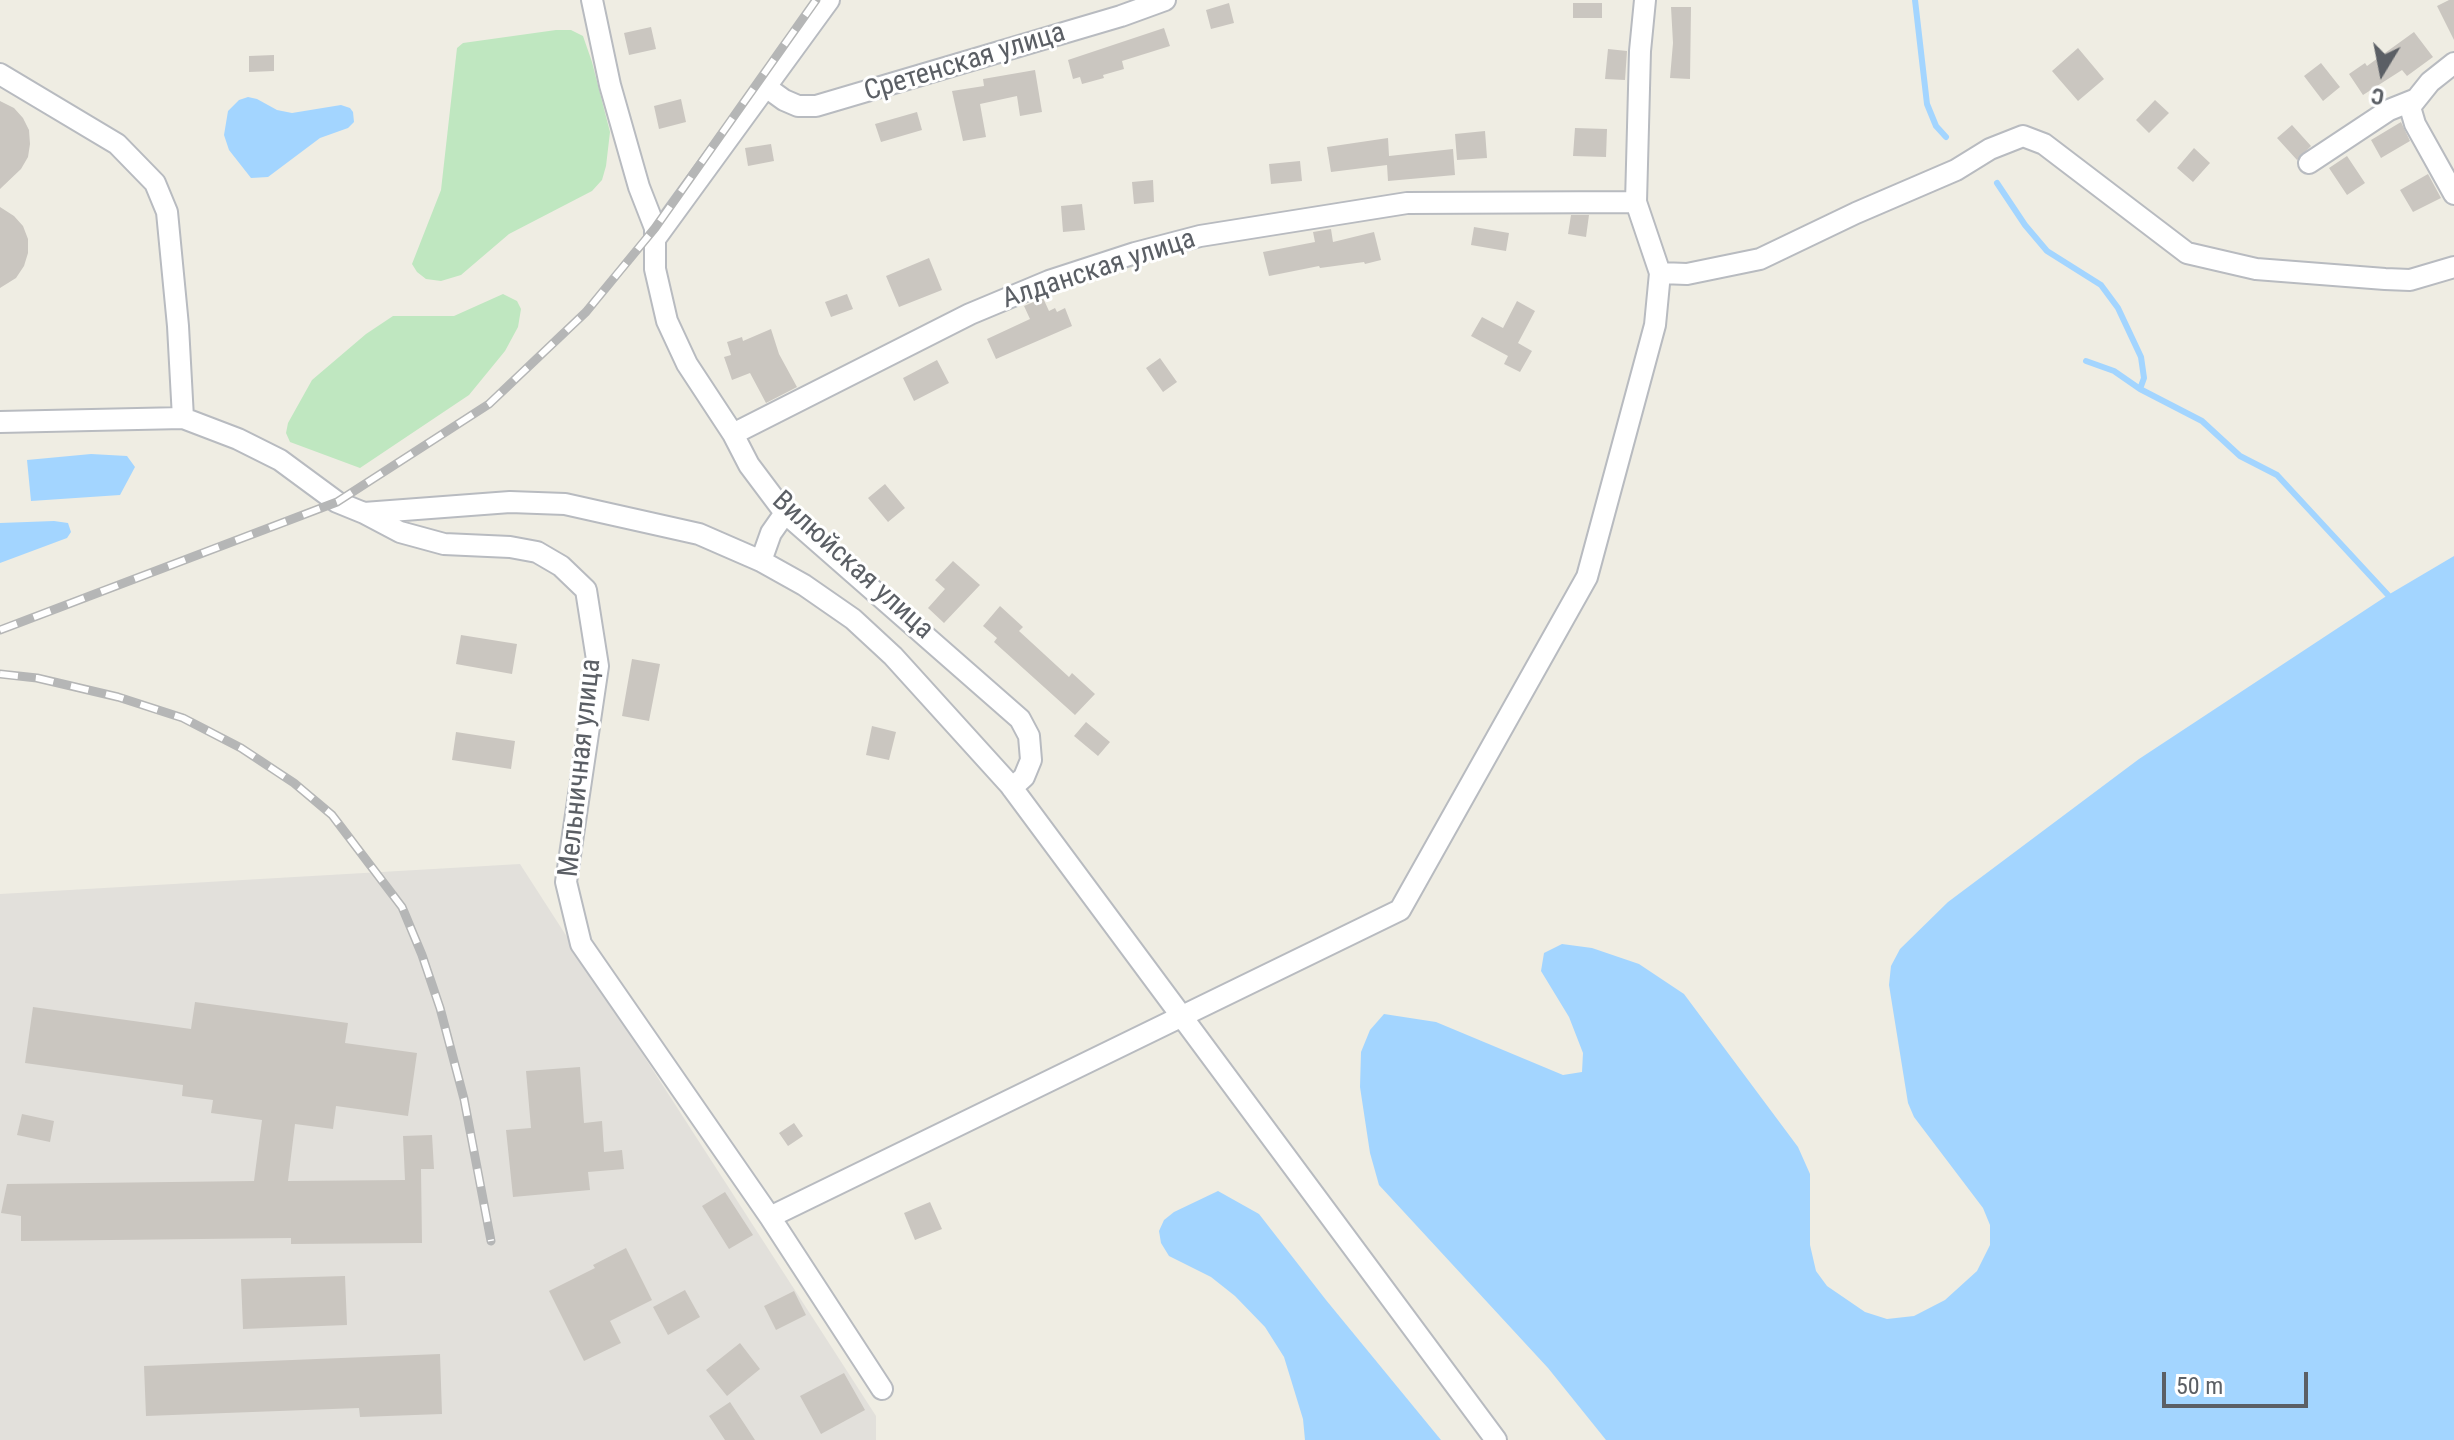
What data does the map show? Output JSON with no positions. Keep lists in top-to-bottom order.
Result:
{
  "streets": {
    "street": [
      "Сретенская улица",
      "Алданская улица",
      "Вилюйская улица",
      "Мельничная улица"
    ]
  },
  "crossings": [
    ["Алданская улица", "Вилюйская улица"]
  ],
  "scale_bar": "50 m",
  "north": "bottom"
}
